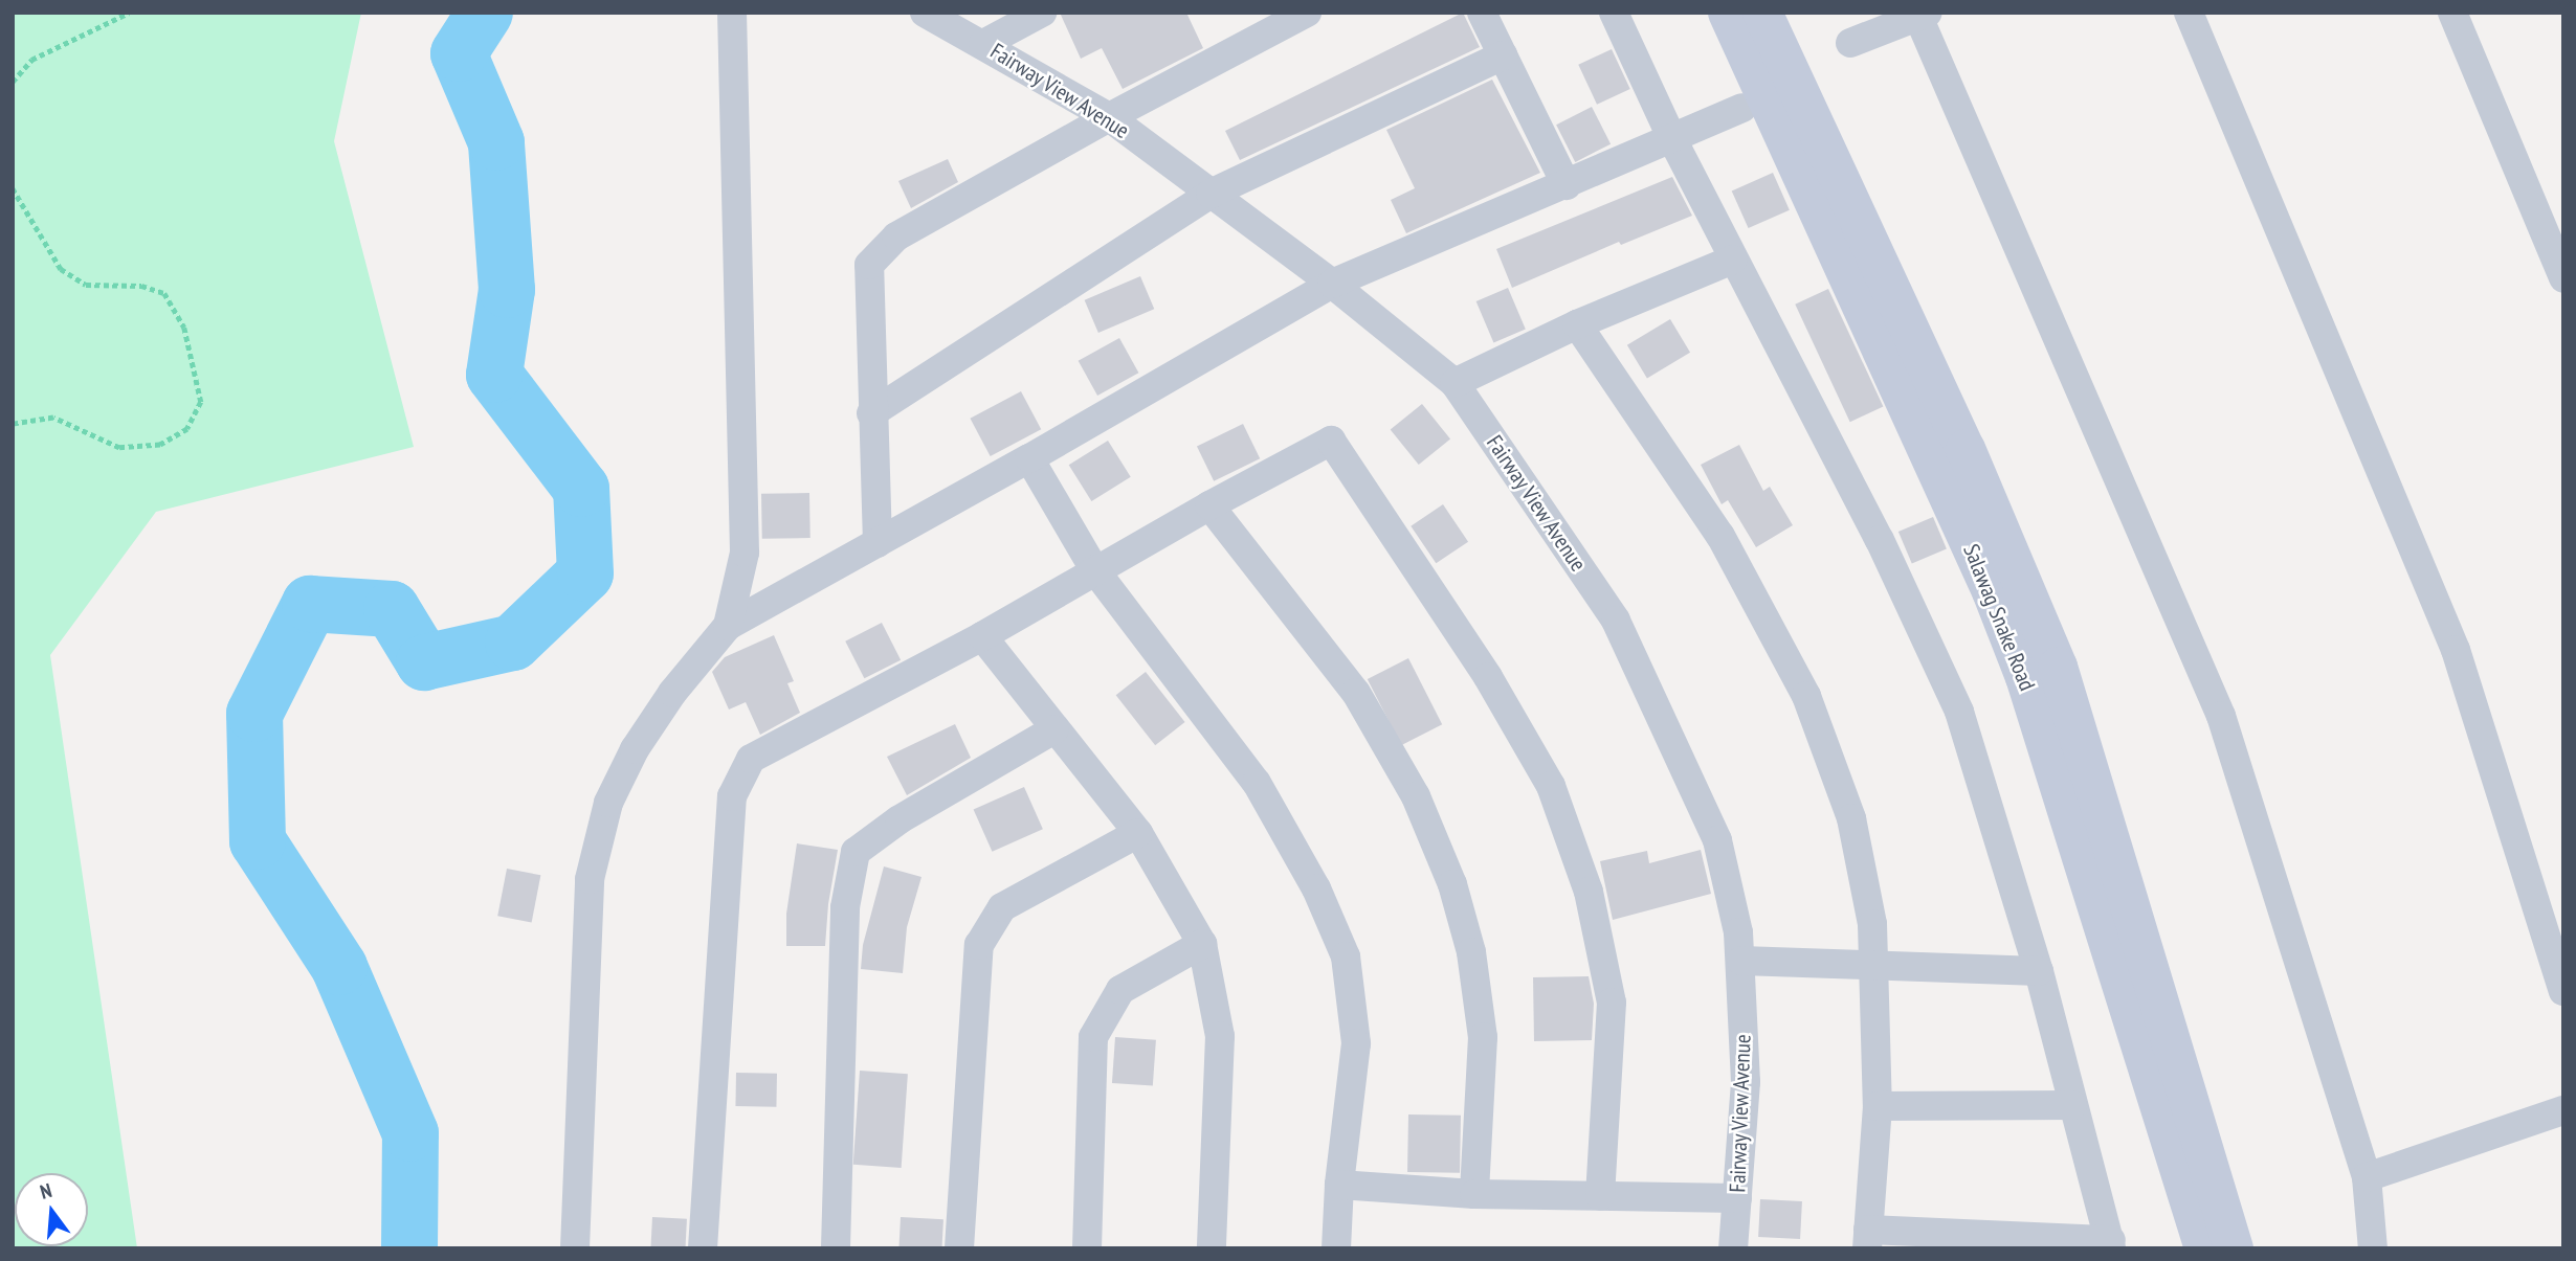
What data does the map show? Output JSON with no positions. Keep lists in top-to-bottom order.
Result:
{
  "streets": {
    "main road": ["Salawag Snake Road"],
    "street": ["Fairway View Avenue"]
  },
  "north": "top"
}
